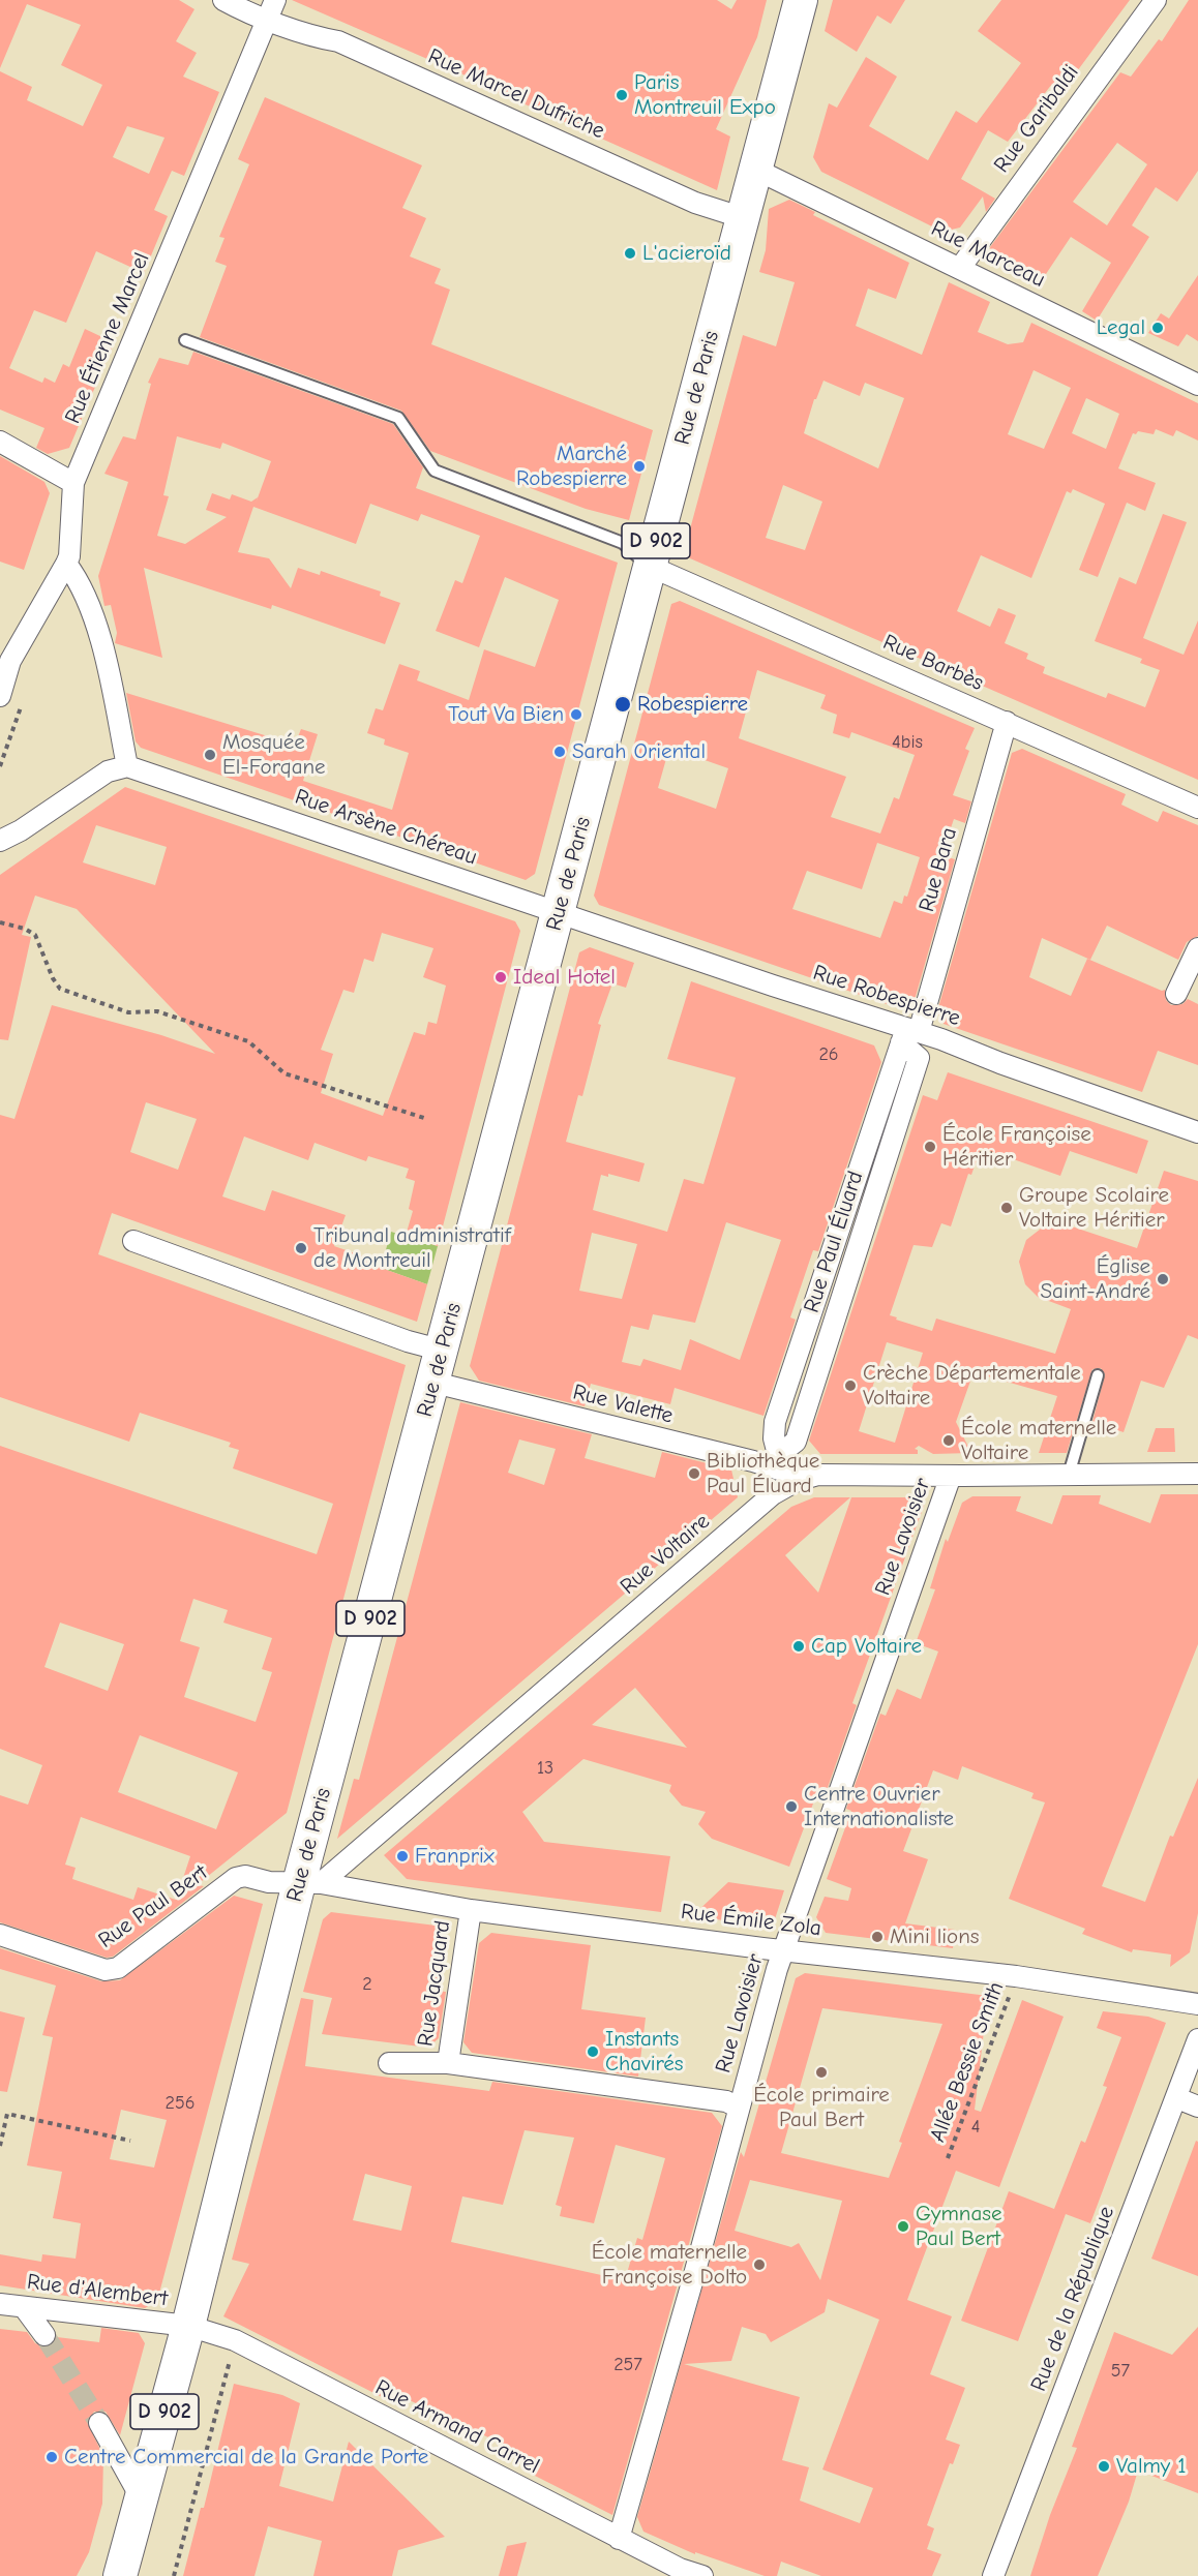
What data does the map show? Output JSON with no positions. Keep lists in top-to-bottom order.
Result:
{
  "streets": {
    "main road": ["Rue de Paris", "D 902"],
    "street": [
      "Rue Marcel Dufriche",
      "Rue Garibaldi",
      "Rue Marceau",
      "Rue Étienne Marcel",
      "Rue Barbès",
      "Rue Arsène Chéreau",
      "Rue Bara",
      "Rue Robespierre",
      "Rue Paul Éluard",
      "Rue Valette",
      "Rue Lavoisier",
      "Rue Voltaire",
      "Rue Paul Bert",
      "Rue Émile Zola",
      "Rue Jacquard",
      "Rue d'Alembert",
      "Rue de la République",
      "Rue Armand Carrel"
    ],
    "path": ["Allée Bessie Smith"]
  },
  "crossings": [
    ["Rue Marcel Dufriche", "Rue Étienne Marcel"],
    ["Rue Marcel Dufriche", "Rue de Paris"],
    ["Rue Garibaldi", "Rue Marceau"],
    ["Rue Marceau", "Rue de Paris"],
    ["Rue de Paris", "Rue Barbès"],
    ["Rue de Paris", "Rue Arsène Chéreau"],
    ["Rue de Paris", "Rue Robespierre"],
    ["Rue de Paris", "Rue Valette"],
    ["Rue de Paris", "Rue Voltaire"],
    ["Rue de Paris", "Rue Paul Bert"],
    ["Rue de Paris", "Rue Émile Zola"],
    ["Rue de Paris", "Rue d'Alembert"],
    ["Rue de Paris", "Rue Armand Carrel"],
    ["Rue Barbès", "Rue Bara"],
    ["Rue Arsène Chéreau", "Rue Robespierre"],
    ["Rue Bara", "Rue Robespierre"],
    ["Rue Bara", "Rue Paul Éluard"],
    ["Rue Robespierre", "Rue Paul Éluard"],
    ["Rue Paul Éluard", "Rue Valette"],
    ["Rue Paul Éluard", "Rue Voltaire"],
    ["Rue Valette", "Rue Voltaire"],
    ["Rue Lavoisier", "Rue Voltaire"],
    ["Rue Lavoisier", "Rue Émile Zola"],
    ["Rue Lavoisier", "Rue Armand Carrel"],
    ["Rue Voltaire", "Rue Paul Bert"],
    ["Rue Voltaire", "Rue Émile Zola"],
    ["Rue Paul Bert", "Rue Émile Zola"],
    ["Rue Émile Zola", "Rue Jacquard"],
    ["Rue Émile Zola", "Allée Bessie Smith"],
    ["Rue d'Alembert", "Rue Armand Carrel"]
  ],
  "places": [
    "Paris Montreuil Expo",
    "L'acieroïd",
    "Legal",
    "Marché Robespierre",
    "Robespierre",
    "Tout Va Bien",
    "Sarah Oriental",
    "Mosquée El-Forqane",
    "Ideal Hotel",
    "École Françoise Héritier",
    "Groupe Scolaire Voltaire Héritier",
    "Tribunal administratif de Montreuil",
    "Église Saint-André",
    "Crèche Départementale Voltaire",
    "École maternelle Voltaire",
    "Bibliothèque Paul Éluard",
    "Cap Voltaire",
    "Centre Ouvrier Internationaliste",
    "Franprix",
    "Mini lions",
    "Instants Chavirés",
    "École primaire Paul Bert",
    "Gymnase Paul Bert",
    "École maternelle Françoise Dolto",
    "Centre Commercial de la Grande Porte",
    "Valmy 1"
  ],
  "house_numbers": [
    "4bis",
    "26",
    "13",
    "2",
    "256",
    "4",
    "257",
    "57"
  ]
}
